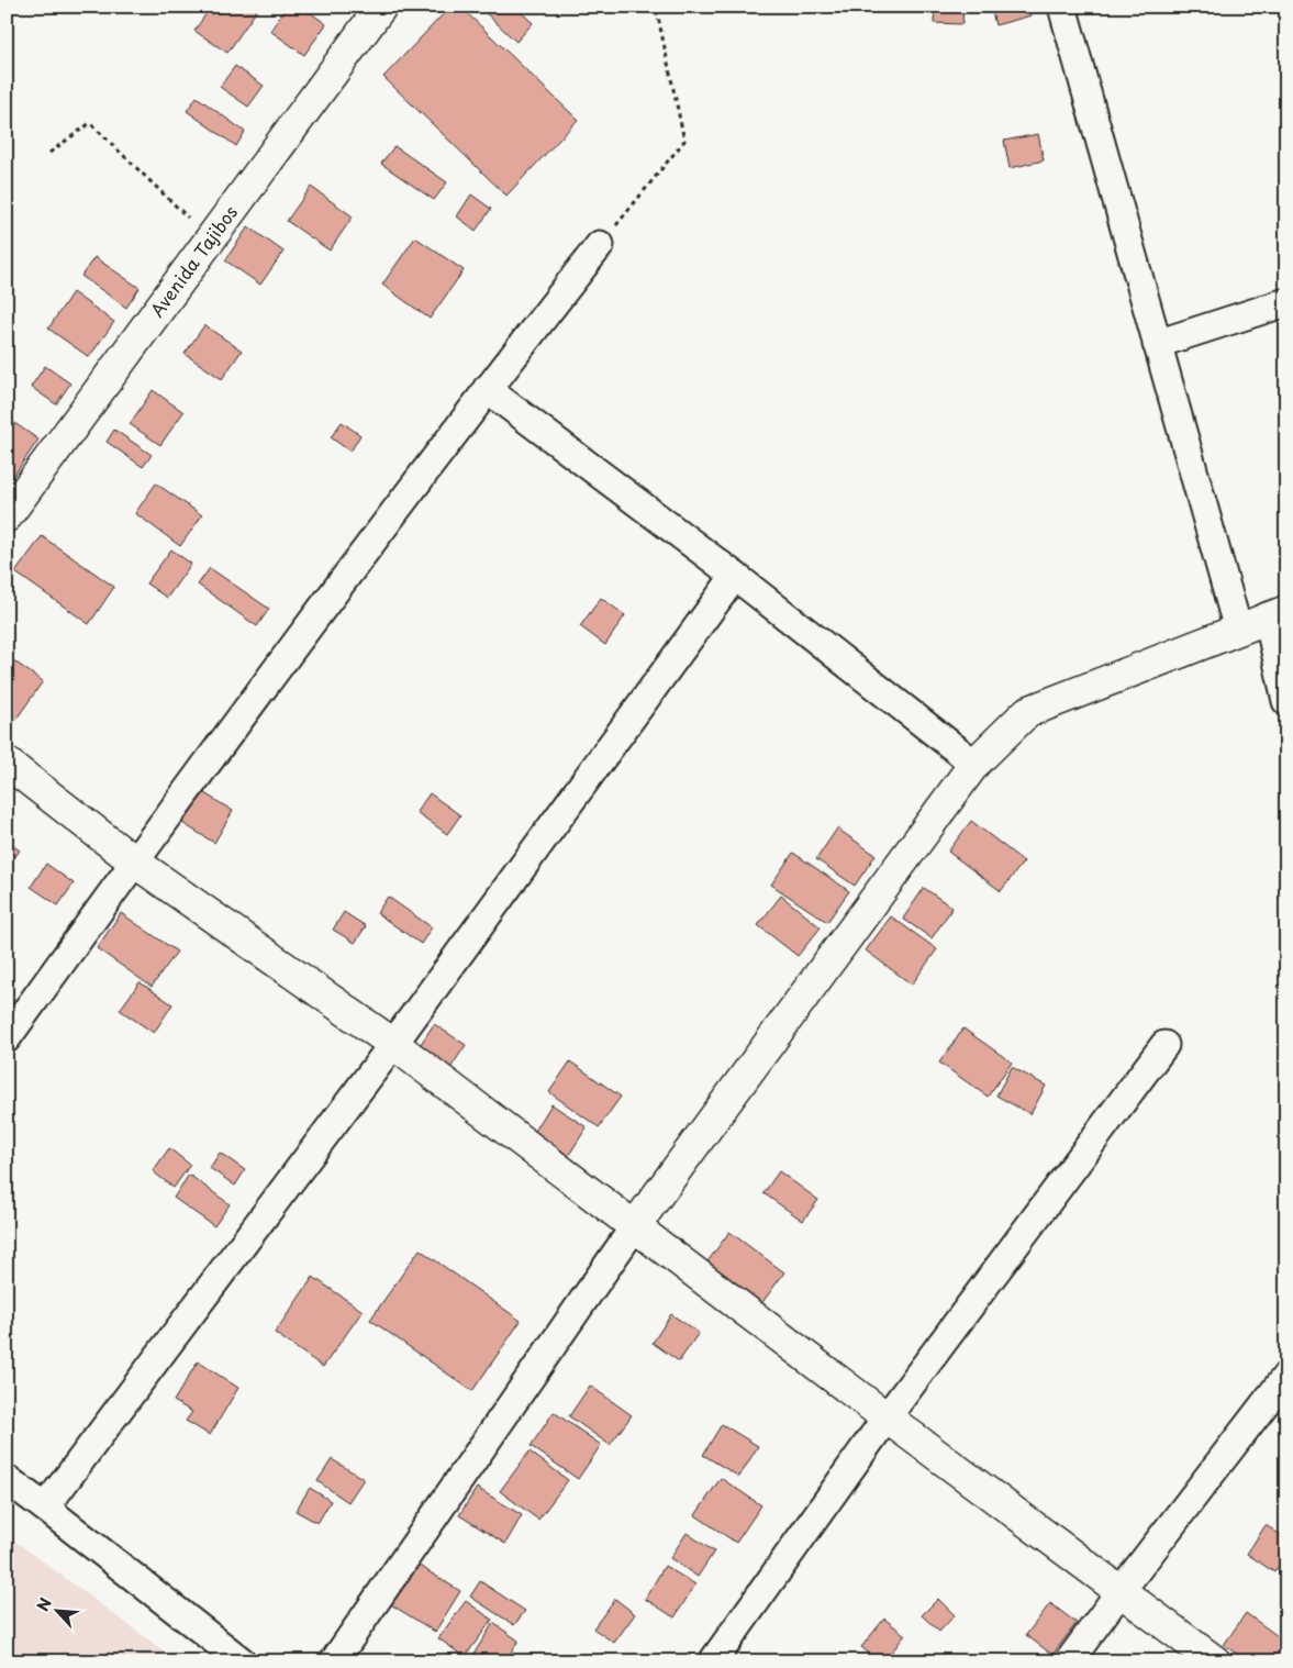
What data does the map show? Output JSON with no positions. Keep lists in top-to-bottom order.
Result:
{
  "streets": {
    "street": ["Avenida Tajibos"]
  },
  "north": "top left"
}
